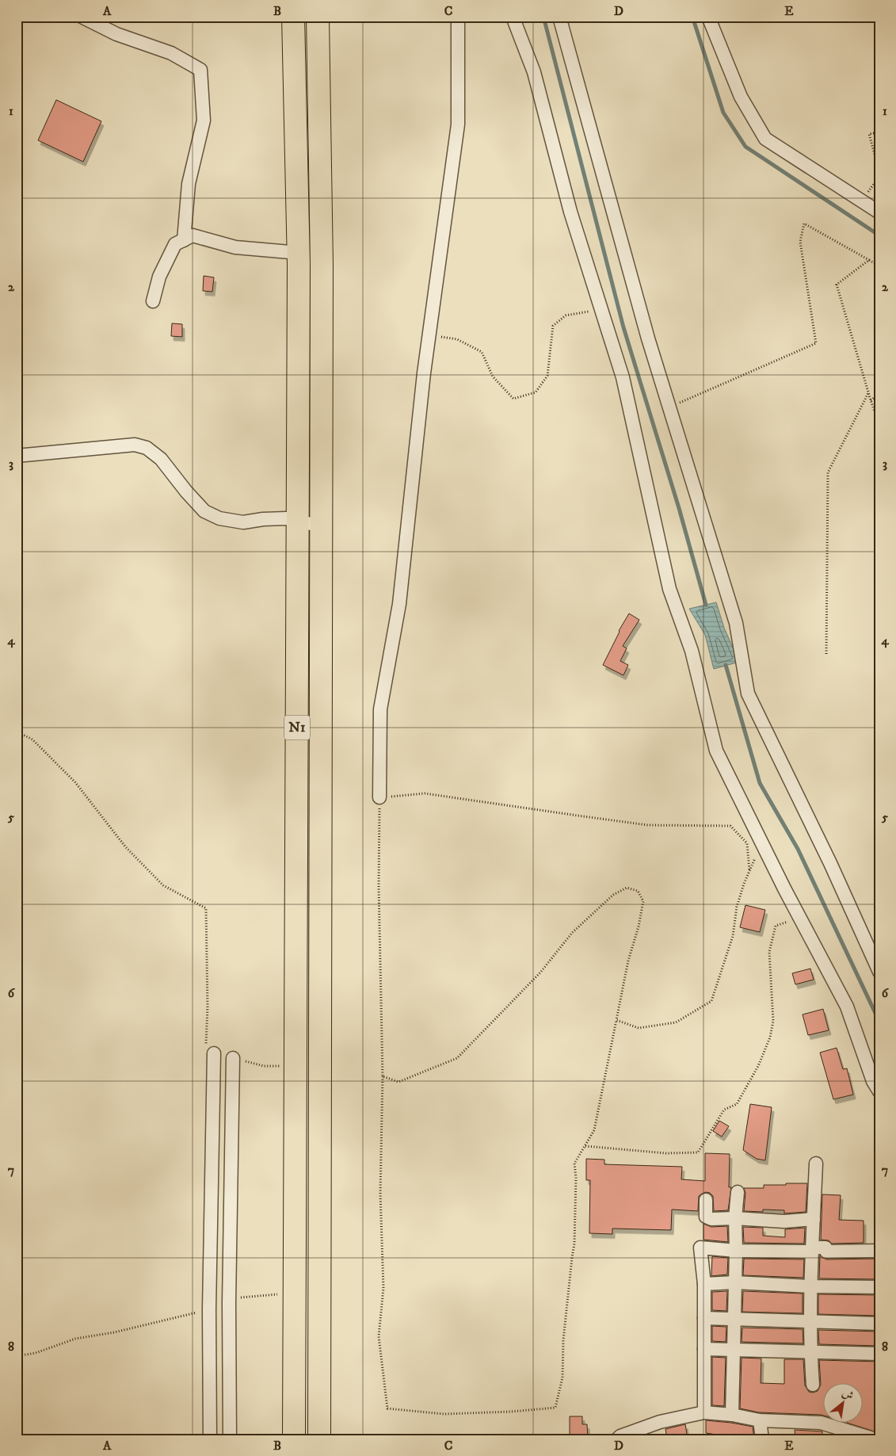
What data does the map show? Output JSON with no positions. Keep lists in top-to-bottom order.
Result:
{
  "streets": {
    "highway": ["N1"]
  },
  "north": "top right",
  "grid": {
    "columns": [
      "A",
      "B",
      "C",
      "D",
      "E"
    ],
    "rows": [
      "1",
      "2",
      "3",
      "4",
      "5",
      "6",
      "7",
      "8"
    ]
  }
}
